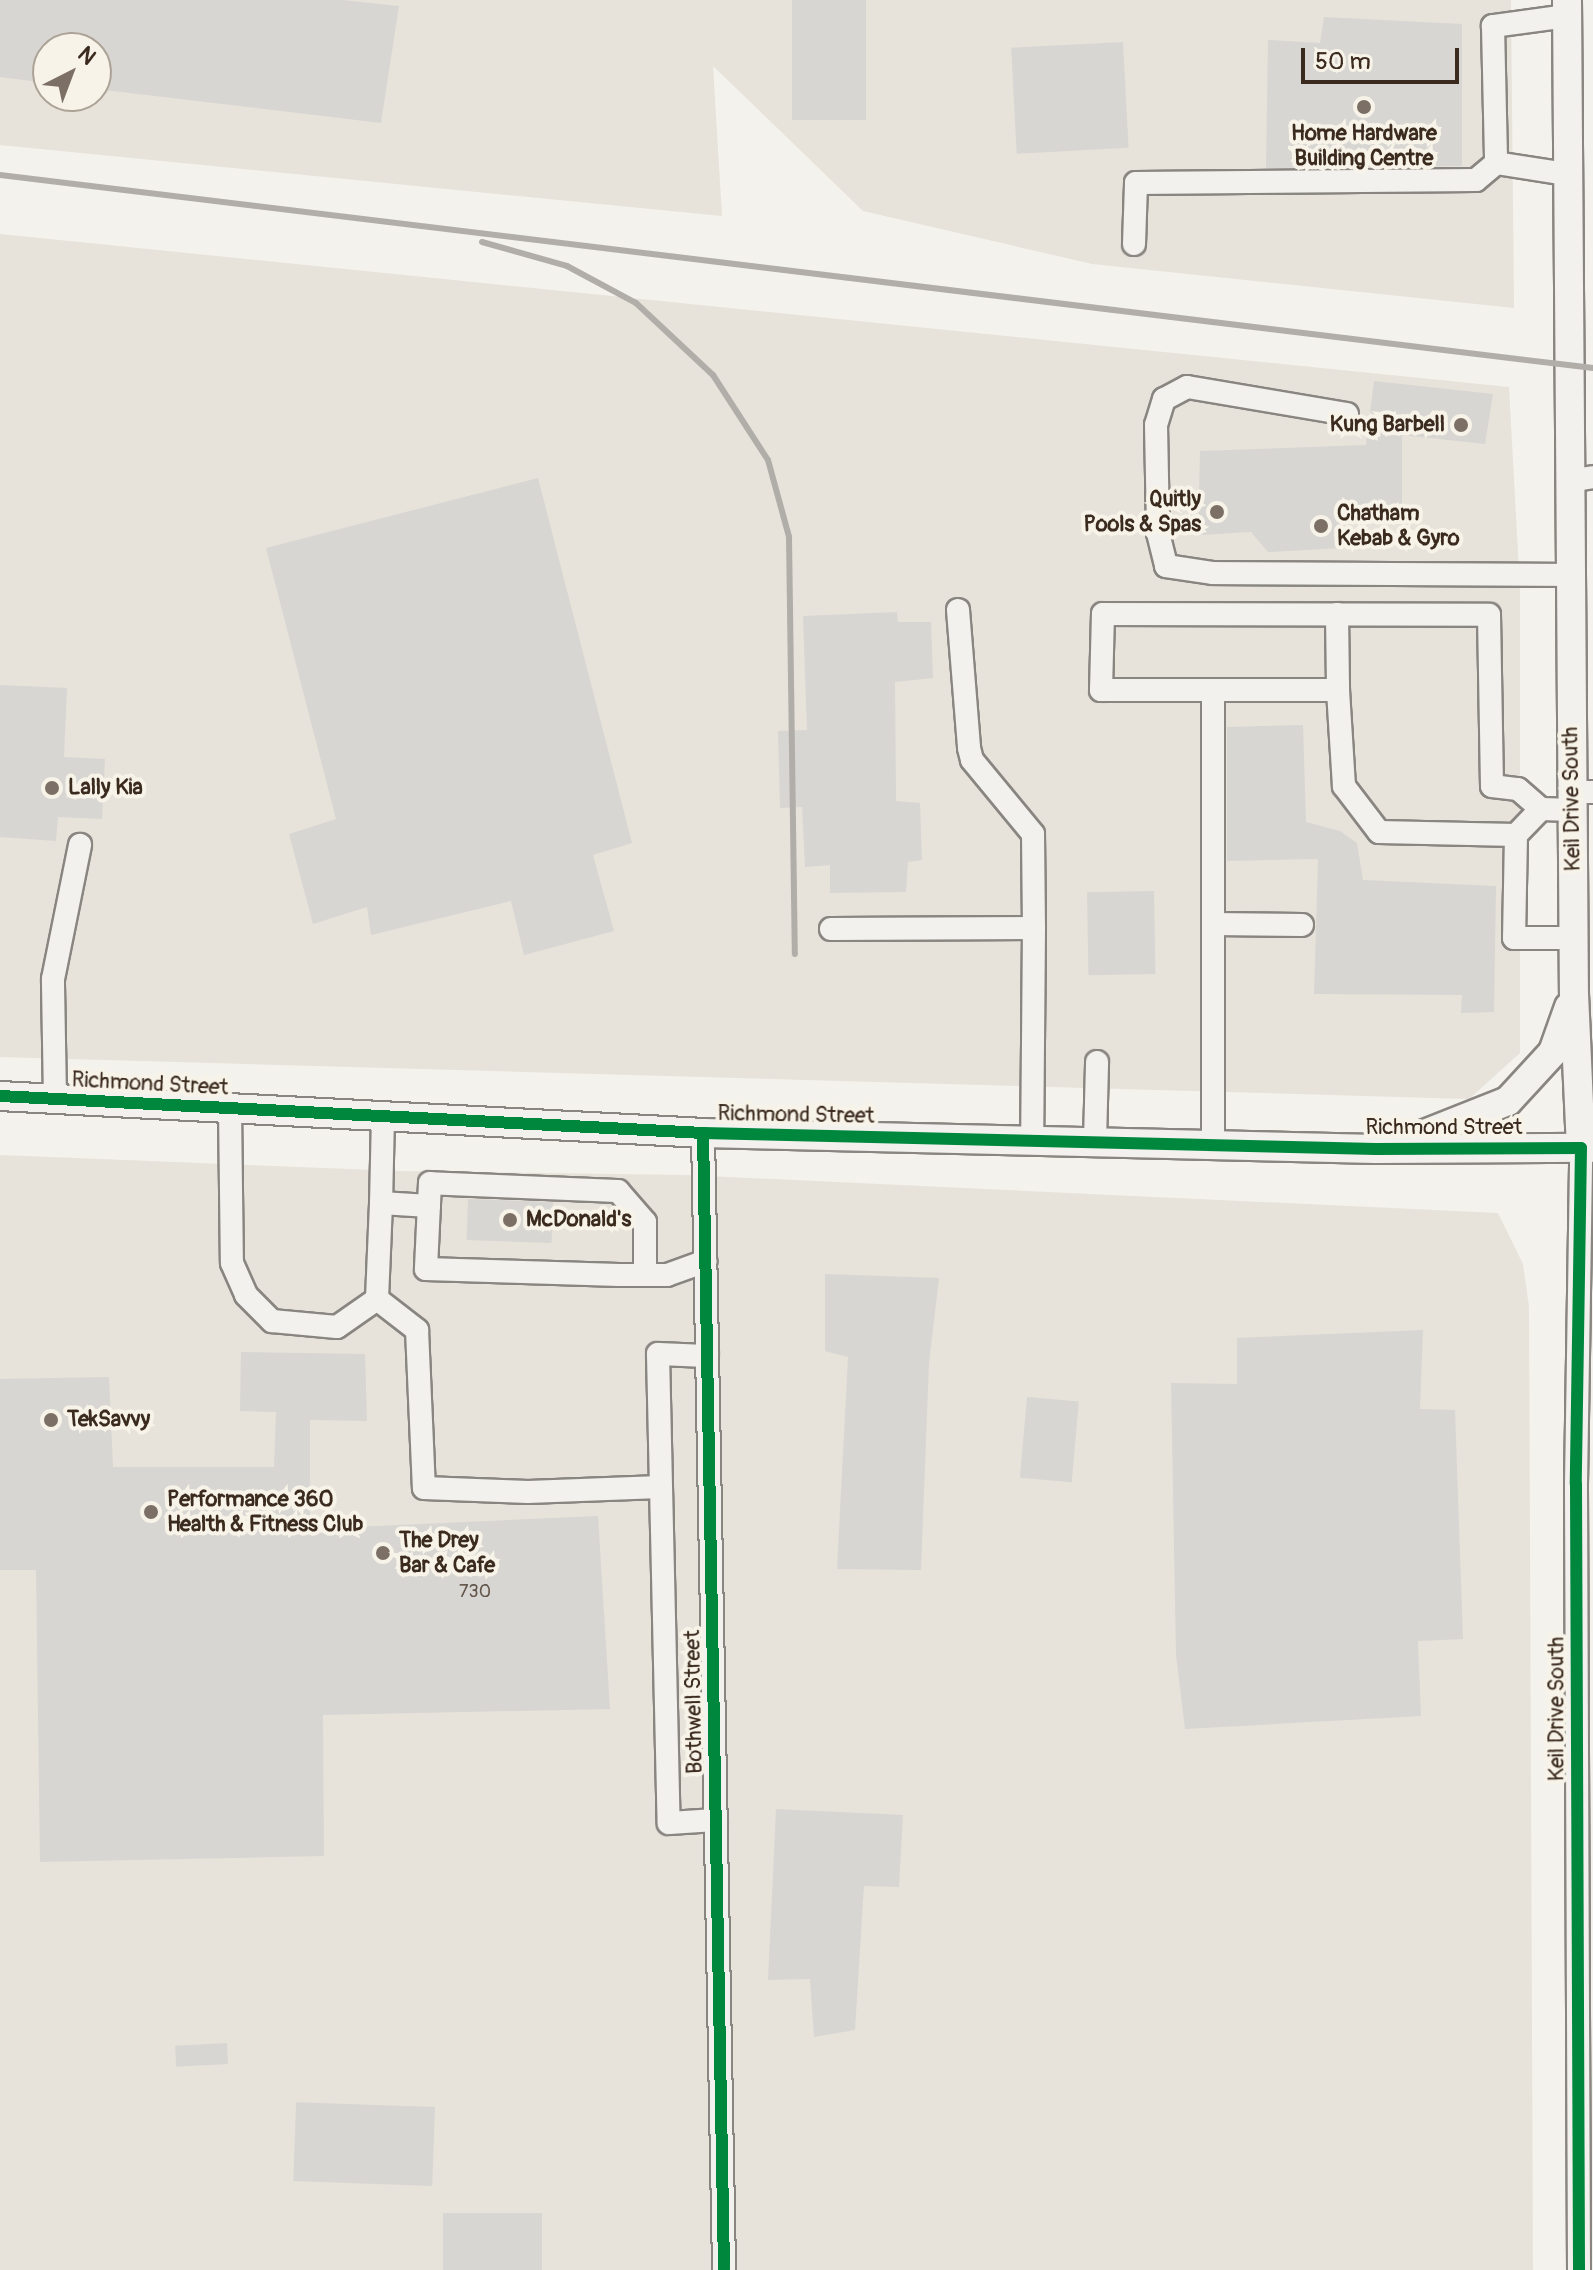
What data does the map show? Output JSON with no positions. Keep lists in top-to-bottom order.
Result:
{
  "streets": {
    "main road": ["Keil Drive South", "Richmond Street"],
    "street": ["Bothwell Street"]
  },
  "crossings": [
    ["Keil Drive South", "Richmond Street"],
    ["Richmond Street", "Bothwell Street"]
  ],
  "places": [
    "Home Hardware Building Centre",
    "Kung Barbell",
    "Quitly Pools & Spas",
    "Chatham Kebab & Gyro",
    "Lally Kia",
    "McDonald's",
    "TekSavvy",
    "Performance 360 Health & Fitness Club",
    "The Drey Bar & Cafe"
  ],
  "house_numbers": ["730"],
  "scale_bar": "50 m",
  "north": "top right"
}
